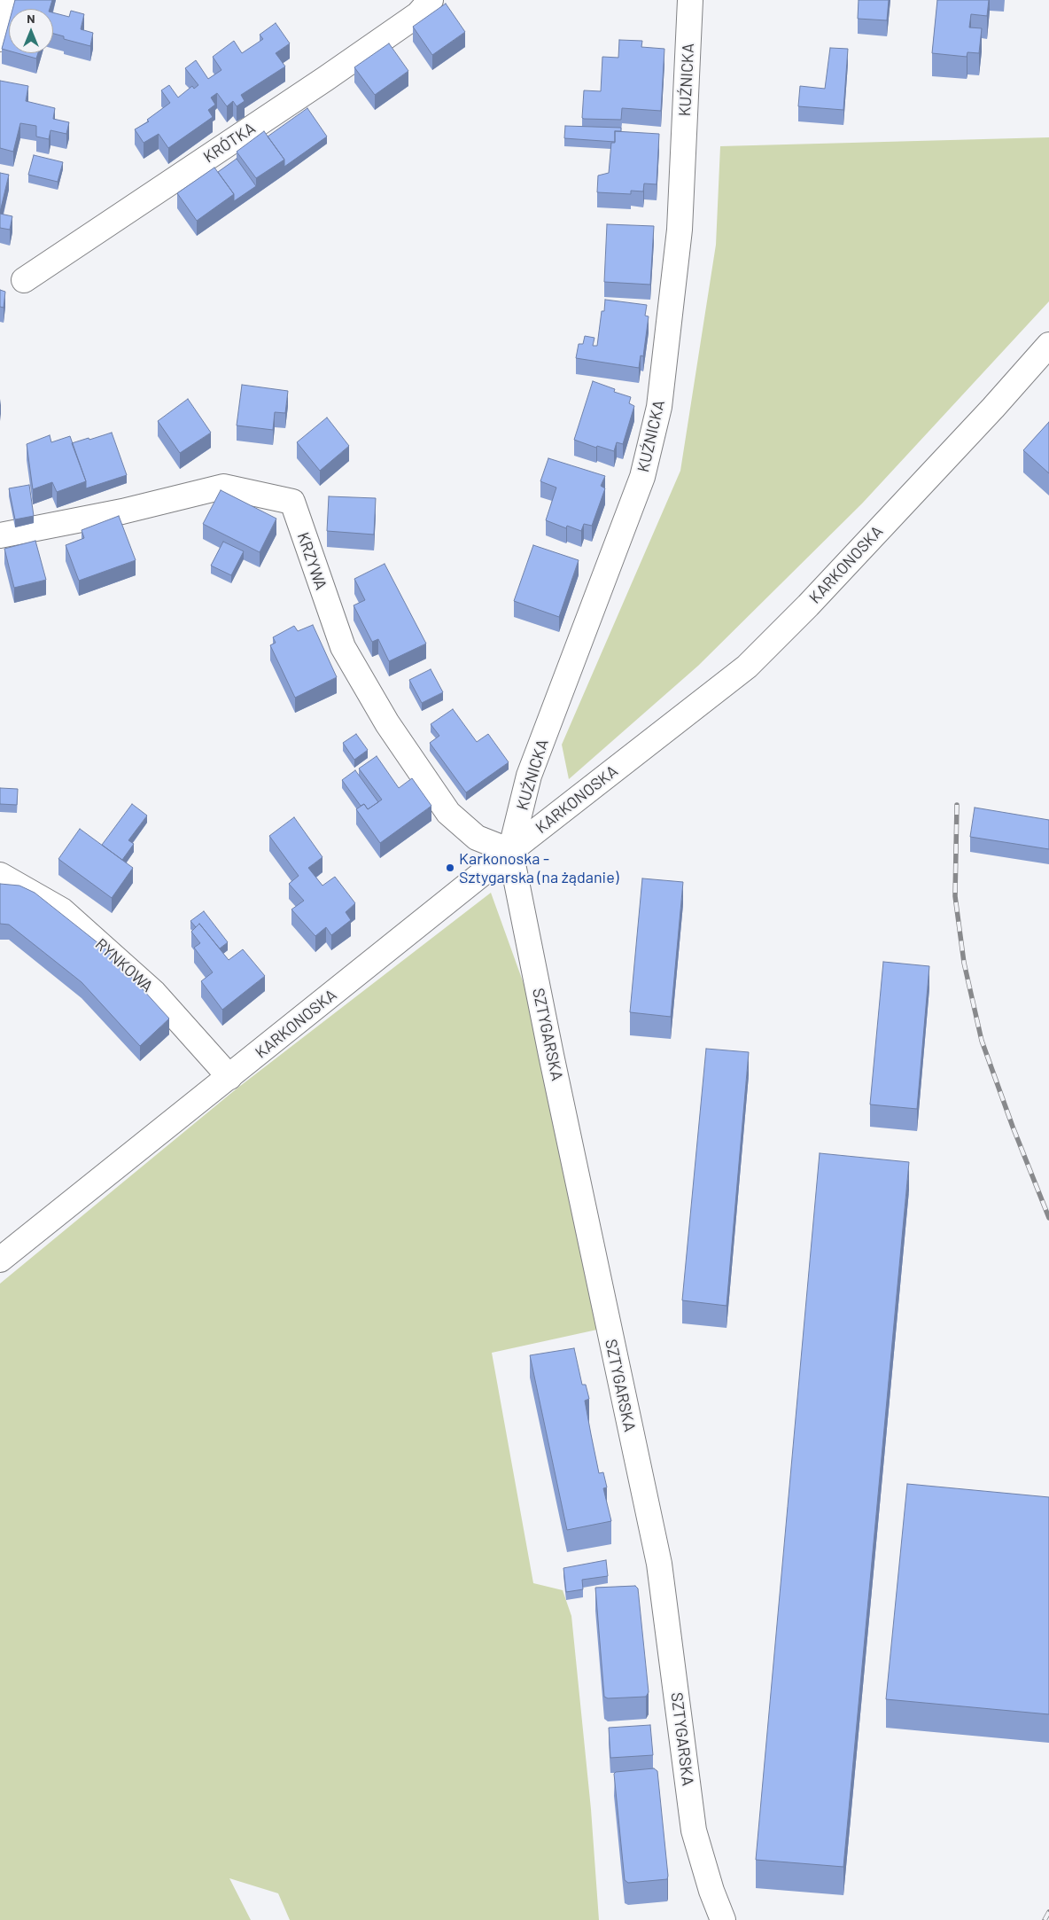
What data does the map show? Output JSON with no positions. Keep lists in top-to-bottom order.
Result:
{
  "streets": {
    "street": [
      "KUŹNICKA",
      "KRÓTKA",
      "KRZYWA",
      "KARKONOSKA",
      "RYNKOWA",
      "SZTYGARSKA"
    ]
  },
  "crossings": [
    ["KUŹNICKA", "KRZYWA"],
    ["KUŹNICKA", "KARKONOSKA"],
    ["KUŹNICKA", "SZTYGARSKA"],
    ["KRZYWA", "KARKONOSKA"],
    ["KRZYWA", "SZTYGARSKA"],
    ["KARKONOSKA", "RYNKOWA"],
    ["KARKONOSKA", "SZTYGARSKA"]
  ],
  "places": ["Karkonoska - Sztygarska (na żądanie)"],
  "north": "top"
}
